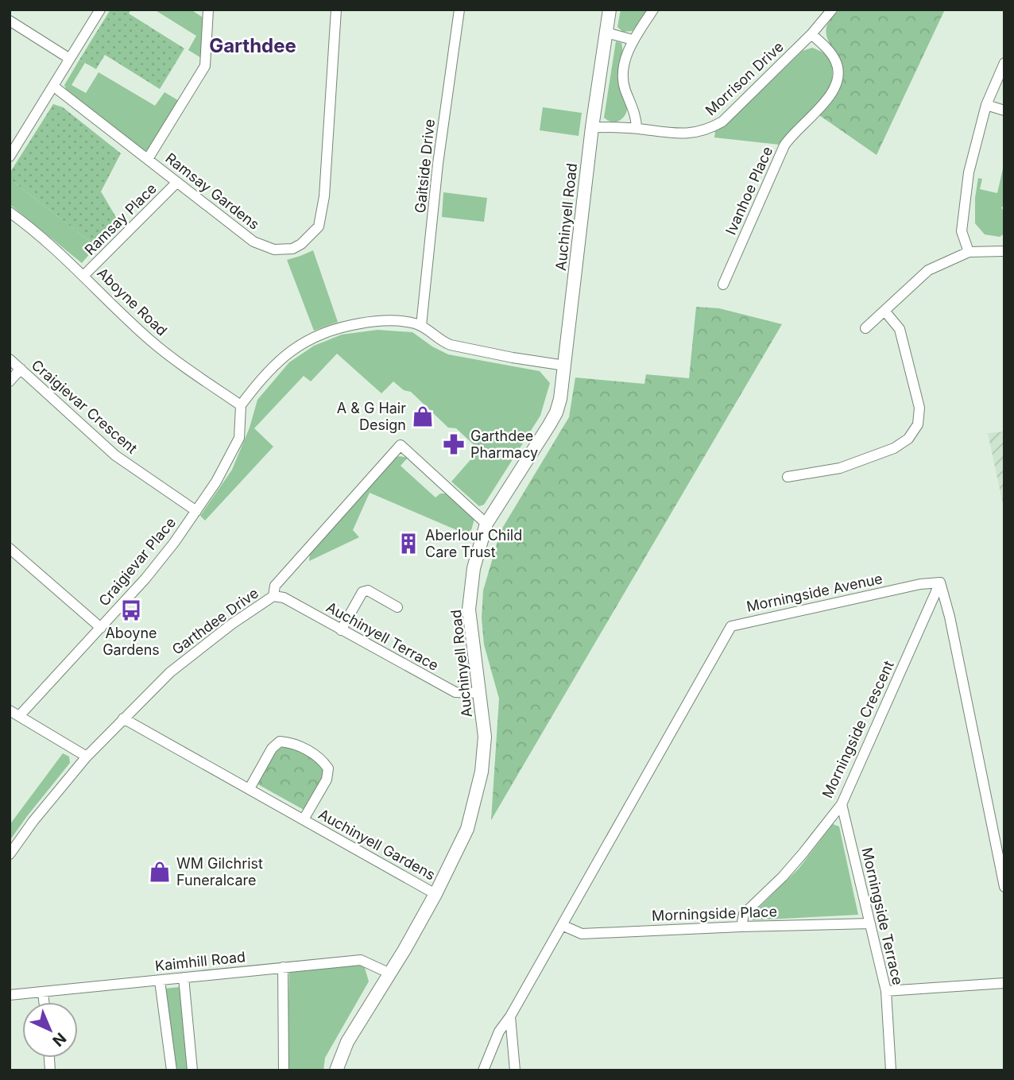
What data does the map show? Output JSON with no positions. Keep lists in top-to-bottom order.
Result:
{
  "streets": {
    "street": [
      "Morrison Drive",
      "Gaitside Drive",
      "Ivanhoe Place",
      "Ramsay Gardens",
      "Auchinyell Road",
      "Ramsay Place",
      "Aboyne Road",
      "Craigievar Crescent",
      "Craigievar Place",
      "Morningside Avenue",
      "Garthdee Drive",
      "Auchinyell Terrace",
      "Morningside Crescent",
      "Auchinyell Gardens",
      "Morningside Place",
      "Morningside Terrace",
      "Kaimhill Road"
    ]
  },
  "crossings": [
    ["Morrison Drive", "Ivanhoe Place"],
    ["Morrison Drive", "Auchinyell Road"],
    ["Ramsay Gardens", "Ramsay Place"],
    ["Auchinyell Road", "Garthdee Drive"],
    ["Auchinyell Road", "Auchinyell Terrace"],
    ["Auchinyell Road", "Auchinyell Gardens"],
    ["Auchinyell Road", "Kaimhill Road"],
    ["Ramsay Place", "Aboyne Road"],
    ["Aboyne Road", "Craigievar Place"],
    ["Craigievar Crescent", "Craigievar Place"],
    ["Morningside Avenue", "Morningside Crescent"],
    ["Morningside Avenue", "Morningside Place"],
    ["Garthdee Drive", "Auchinyell Terrace"],
    ["Garthdee Drive", "Auchinyell Gardens"],
    ["Morningside Crescent", "Morningside Place"],
    ["Morningside Crescent", "Morningside Terrace"],
    ["Morningside Place", "Morningside Terrace"]
  ],
  "districts": ["Garthdee"],
  "places": {
    "shop": ["A & G Hair Design", "WM Gilchrist Funeralcare"],
    "pharmacy": ["Garthdee Pharmacy"],
    "building": ["Aberlour Child Care Trust"],
    "bus stop": ["Aboyne Gardens"]
  },
  "north": "bottom right"
}
